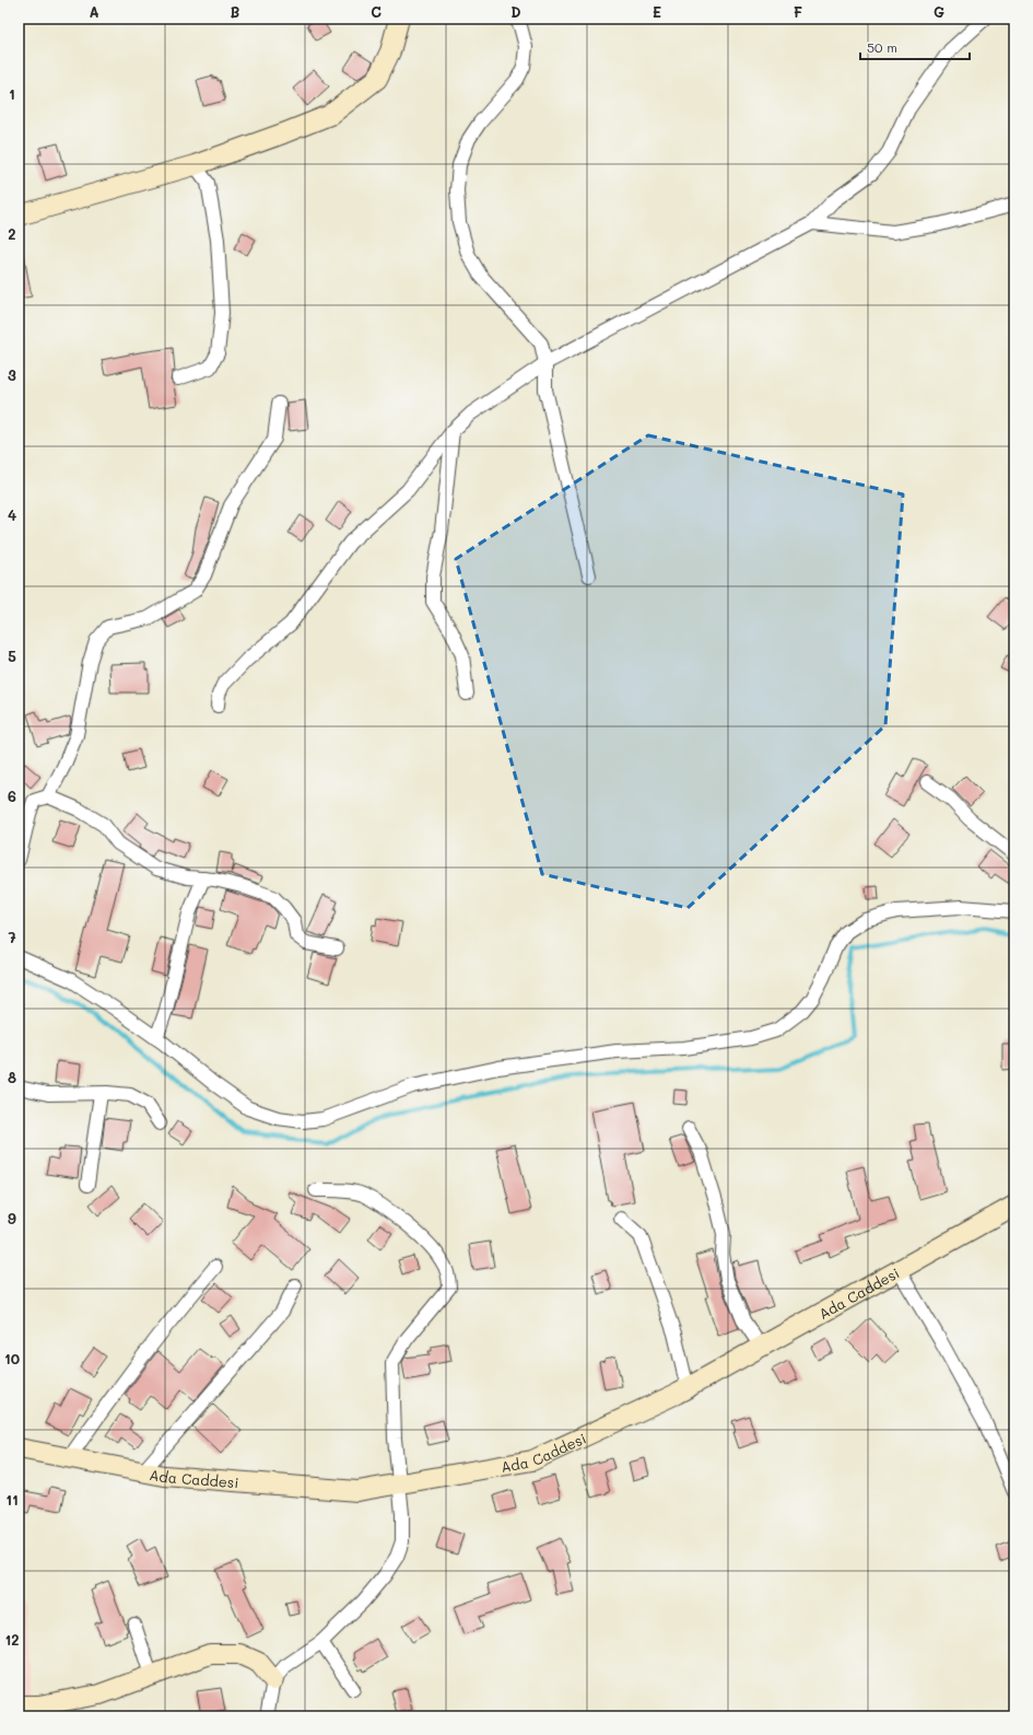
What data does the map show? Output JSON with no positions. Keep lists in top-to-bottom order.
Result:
{
  "streets": {
    "main road": ["Ada Caddesi"]
  },
  "scale_bar": "50 m",
  "grid": {
    "columns": [
      "A",
      "B",
      "C",
      "D",
      "E",
      "F",
      "G"
    ],
    "rows": [
      "1",
      "2",
      "3",
      "4",
      "5",
      "6",
      "7",
      "8",
      "9",
      "10",
      "11",
      "12"
    ]
  }
}
